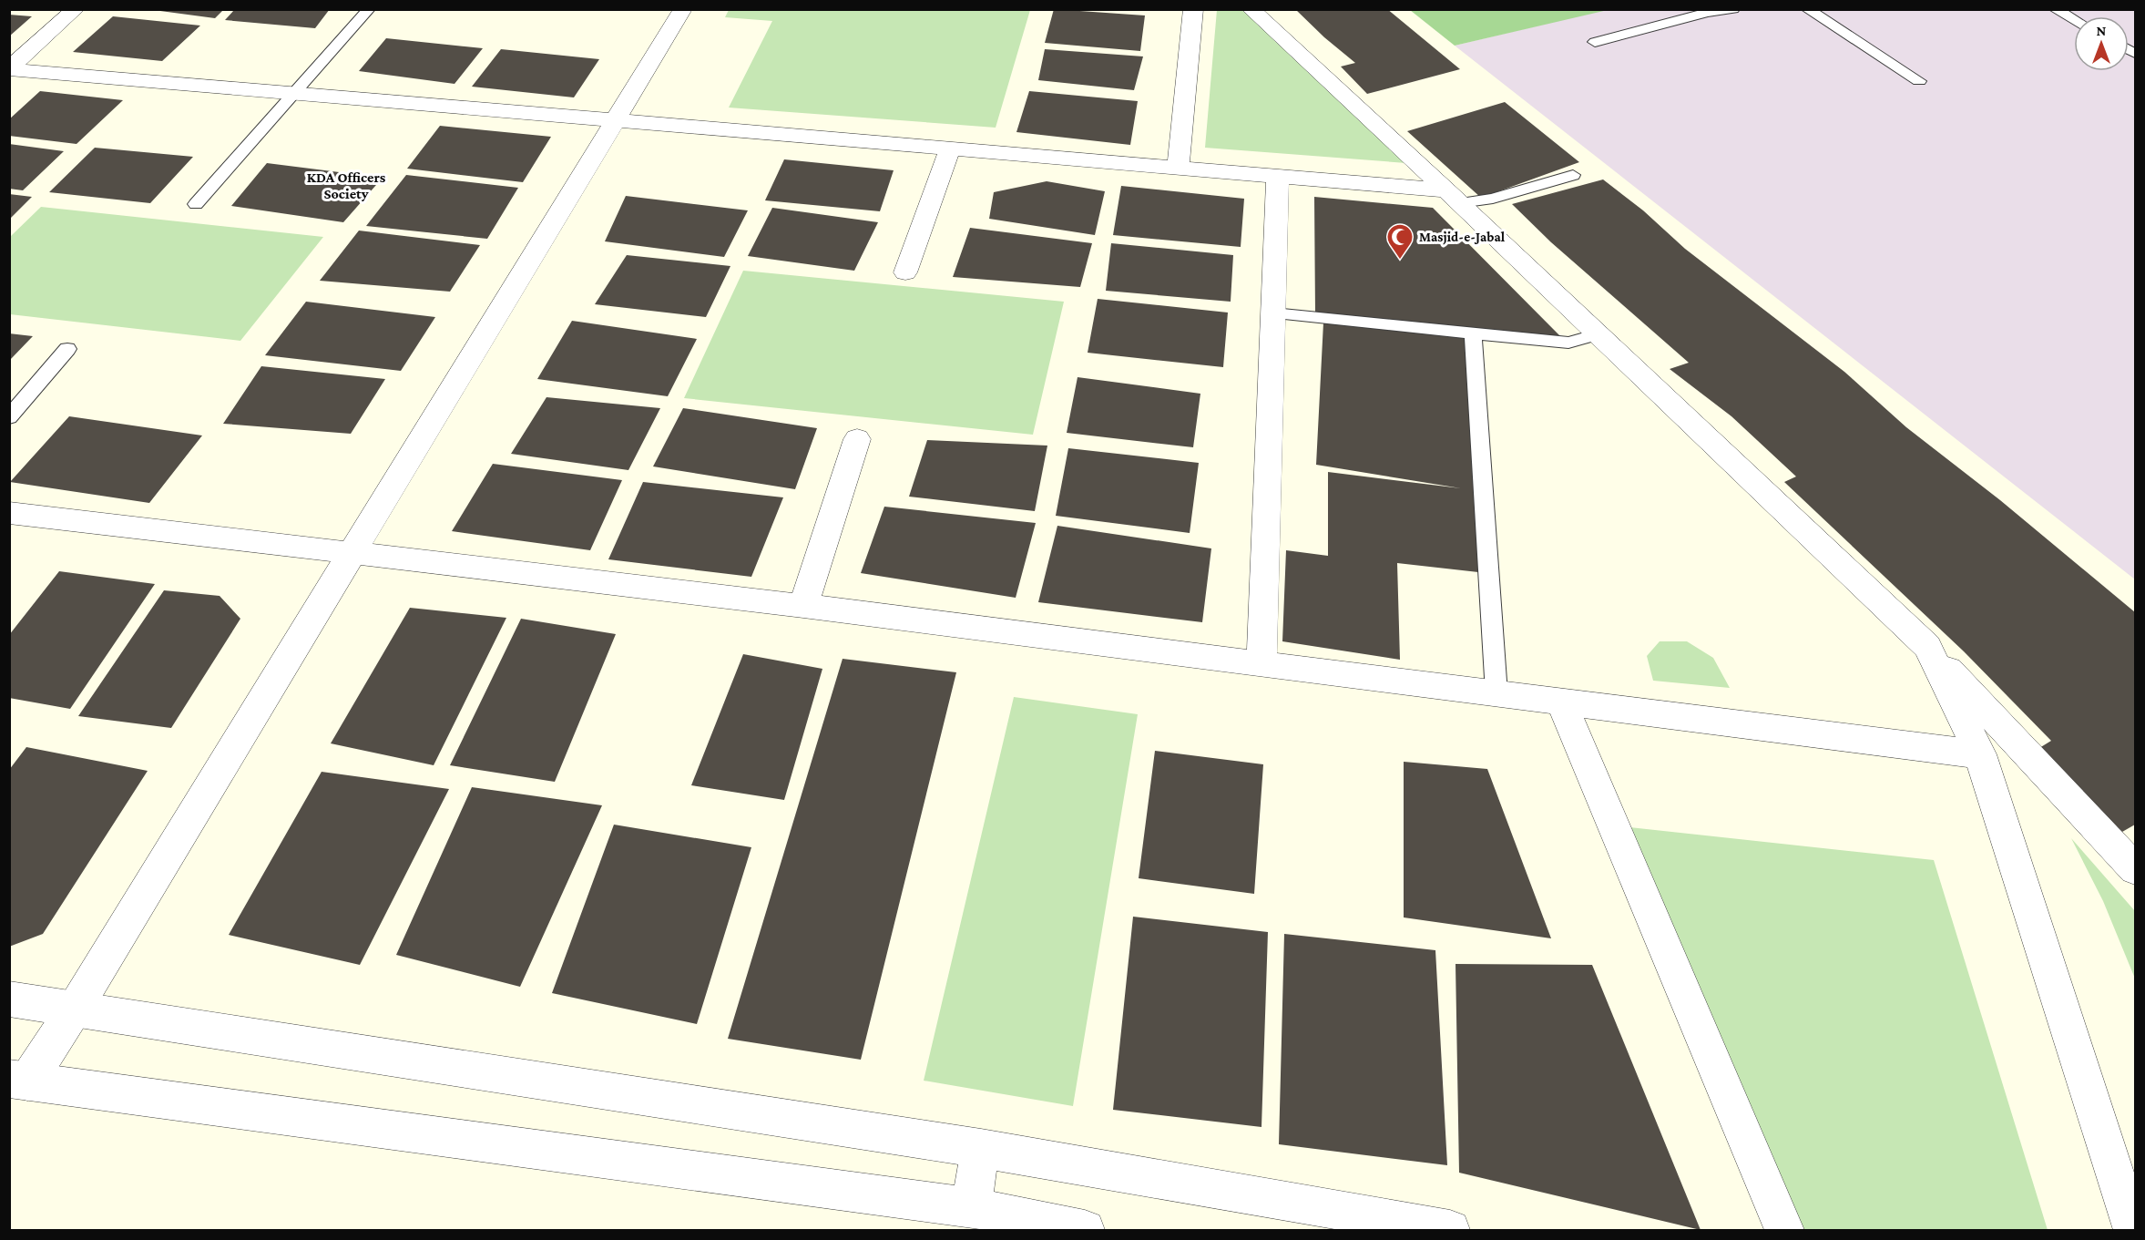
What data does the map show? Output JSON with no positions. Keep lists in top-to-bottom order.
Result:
{
  "districts": ["KDA Officers Society"],
  "places": {
    "mosque": ["Masjid-e-Jabal"]
  },
  "north": "top"
}
